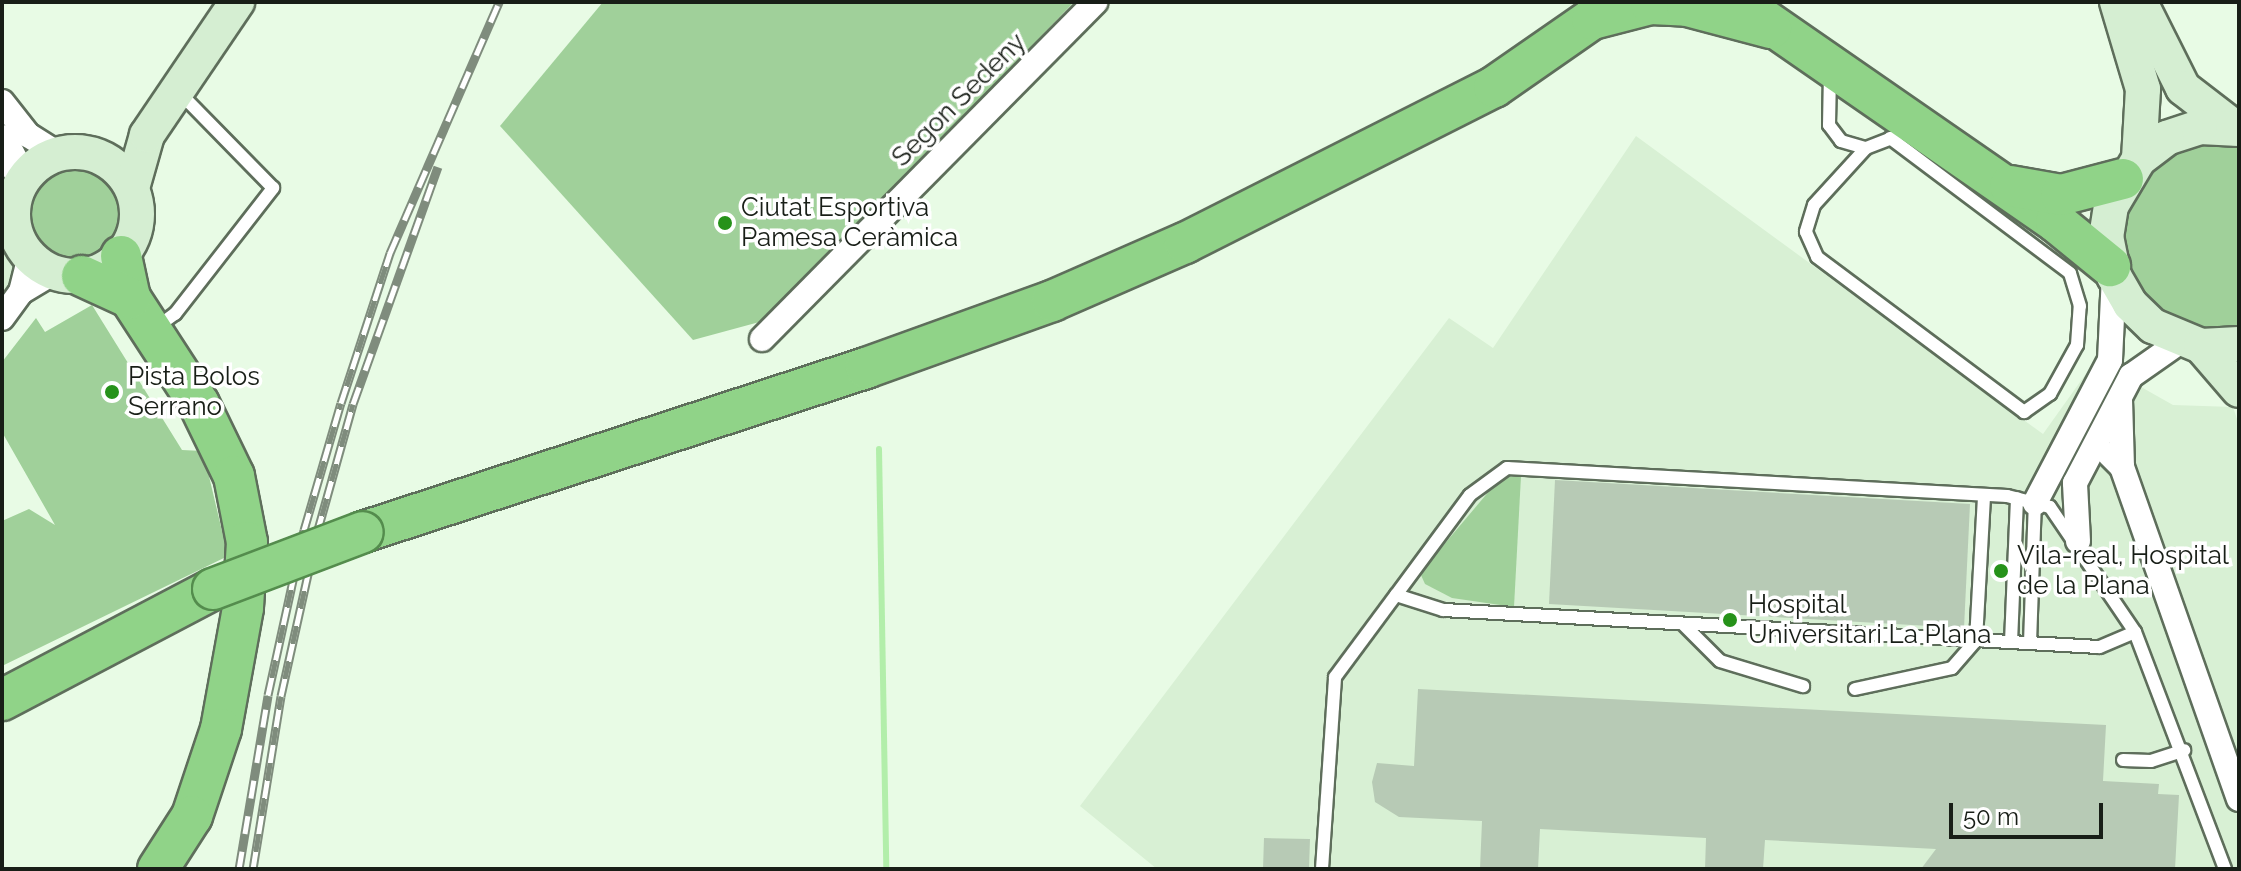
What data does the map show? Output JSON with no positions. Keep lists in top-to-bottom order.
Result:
{
  "streets": {
    "street": ["Segon Sedeny"]
  },
  "places": [
    "Ciutat Esportiva Pamesa Ceràmica",
    "Pista Bolos Serrano",
    "Vila-real, Hospital de la Plana",
    "Hospital Universitari La Plana"
  ],
  "scale_bar": "50 m"
}
